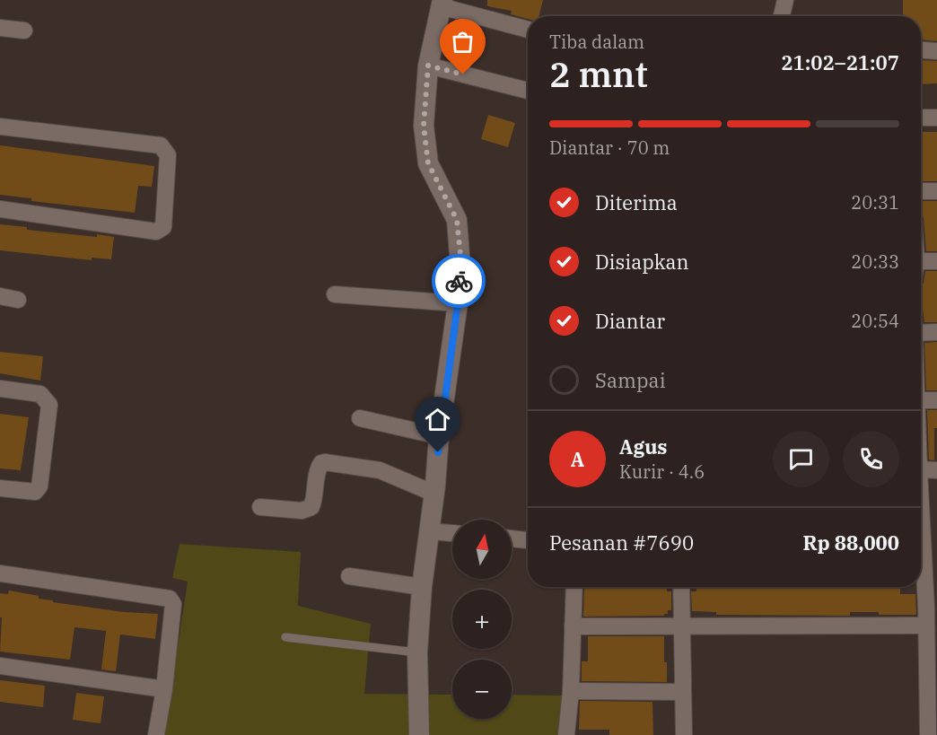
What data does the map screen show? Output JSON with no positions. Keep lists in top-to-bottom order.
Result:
{
  "north": "top",
  "page": {
    "heading": ["2 mnt", "Tiba dalam", "21:02–21:07"],
    "panel": [
      "Agus",
      "Kurir · 4.6",
      "Pesanan #7690",
      "Rp 88,000"
    ],
    "bar": "Diantar · 70 m",
    "list": [
      ["Diterima", "20:31"],
      ["Disiapkan", "20:33"],
      ["Diantar", "20:54"],
      "Sampai"
    ],
    "round": "A",
    "map_buttons": ["+", "−"]
  }
}
